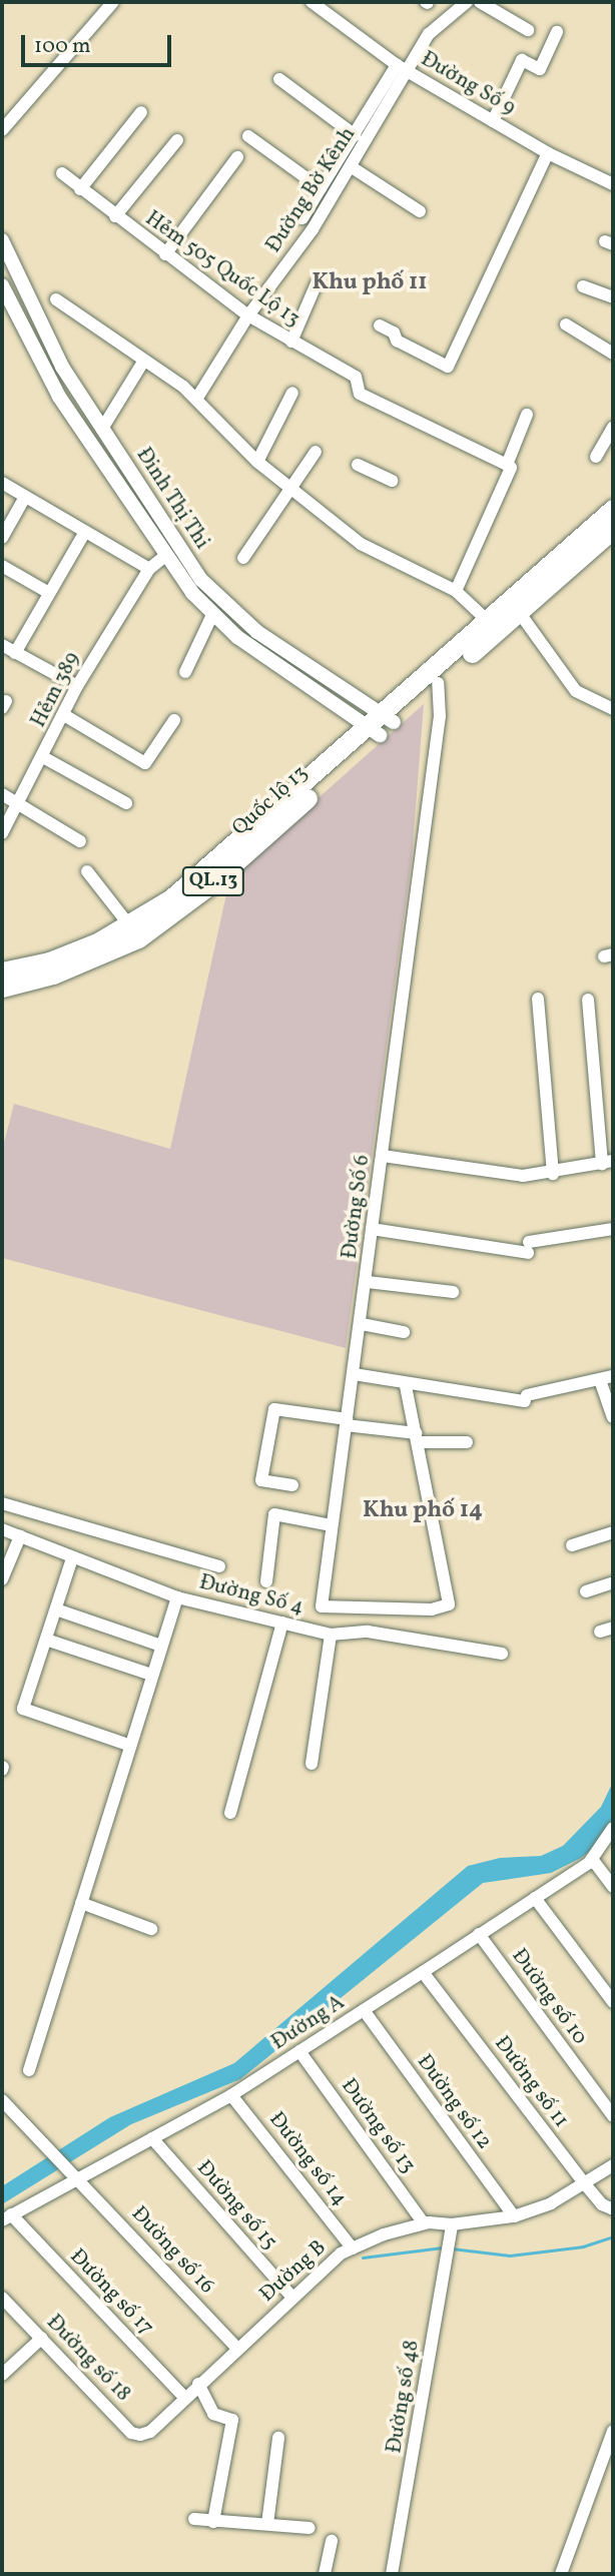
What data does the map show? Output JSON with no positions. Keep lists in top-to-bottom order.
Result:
{
  "streets": {
    "highway": ["Quốc lộ 13", "QL.13"],
    "street": [
      "Đường Số 9",
      "Đường Bờ Kênh",
      "Hẻm 505 Quốc Lộ 13",
      "Đinh Thị Thi",
      "Hẻm 389",
      "Đường Số 6",
      "Đường Số 4",
      "Đường số 10",
      "Đường A",
      "Đường số 11",
      "Đường số 12",
      "Đường số 13",
      "Đường số 14",
      "Đường số 15",
      "Đường số 16",
      "Đường B",
      "Đường số 17",
      "Đường số 18",
      "Đường số 48"
    ]
  },
  "crossings": [
    ["Đường Số 9", "Đường Bờ Kênh"],
    ["Đường Bờ Kênh", "Hẻm 505 Quốc Lộ 13"],
    ["Đinh Thị Thi", "Hẻm 389"],
    ["Đinh Thị Thi", "Quốc lộ 13"],
    ["Quốc lộ 13", "Đường Số 6"],
    ["Đường số 10", "Đường A"],
    ["Đường A", "Đường số 11"],
    ["Đường A", "Đường số 12"],
    ["Đường A", "Đường số 13"],
    ["Đường A", "Đường số 14"],
    ["Đường A", "Đường số 15"],
    ["Đường A", "Đường số 16"],
    ["Đường A", "Đường số 17"],
    ["Đường số 11", "Đường B"],
    ["Đường số 12", "Đường B"],
    ["Đường số 13", "Đường B"],
    ["Đường số 14", "Đường B"],
    ["Đường số 15", "Đường B"],
    ["Đường số 16", "Đường B"],
    ["Đường B", "Đường số 17"],
    ["Đường B", "Đường số 18"],
    ["Đường B", "Đường số 48"]
  ],
  "districts": ["Khu phố 11", "Khu phố 14"],
  "scale_bar": "100 m"
}
